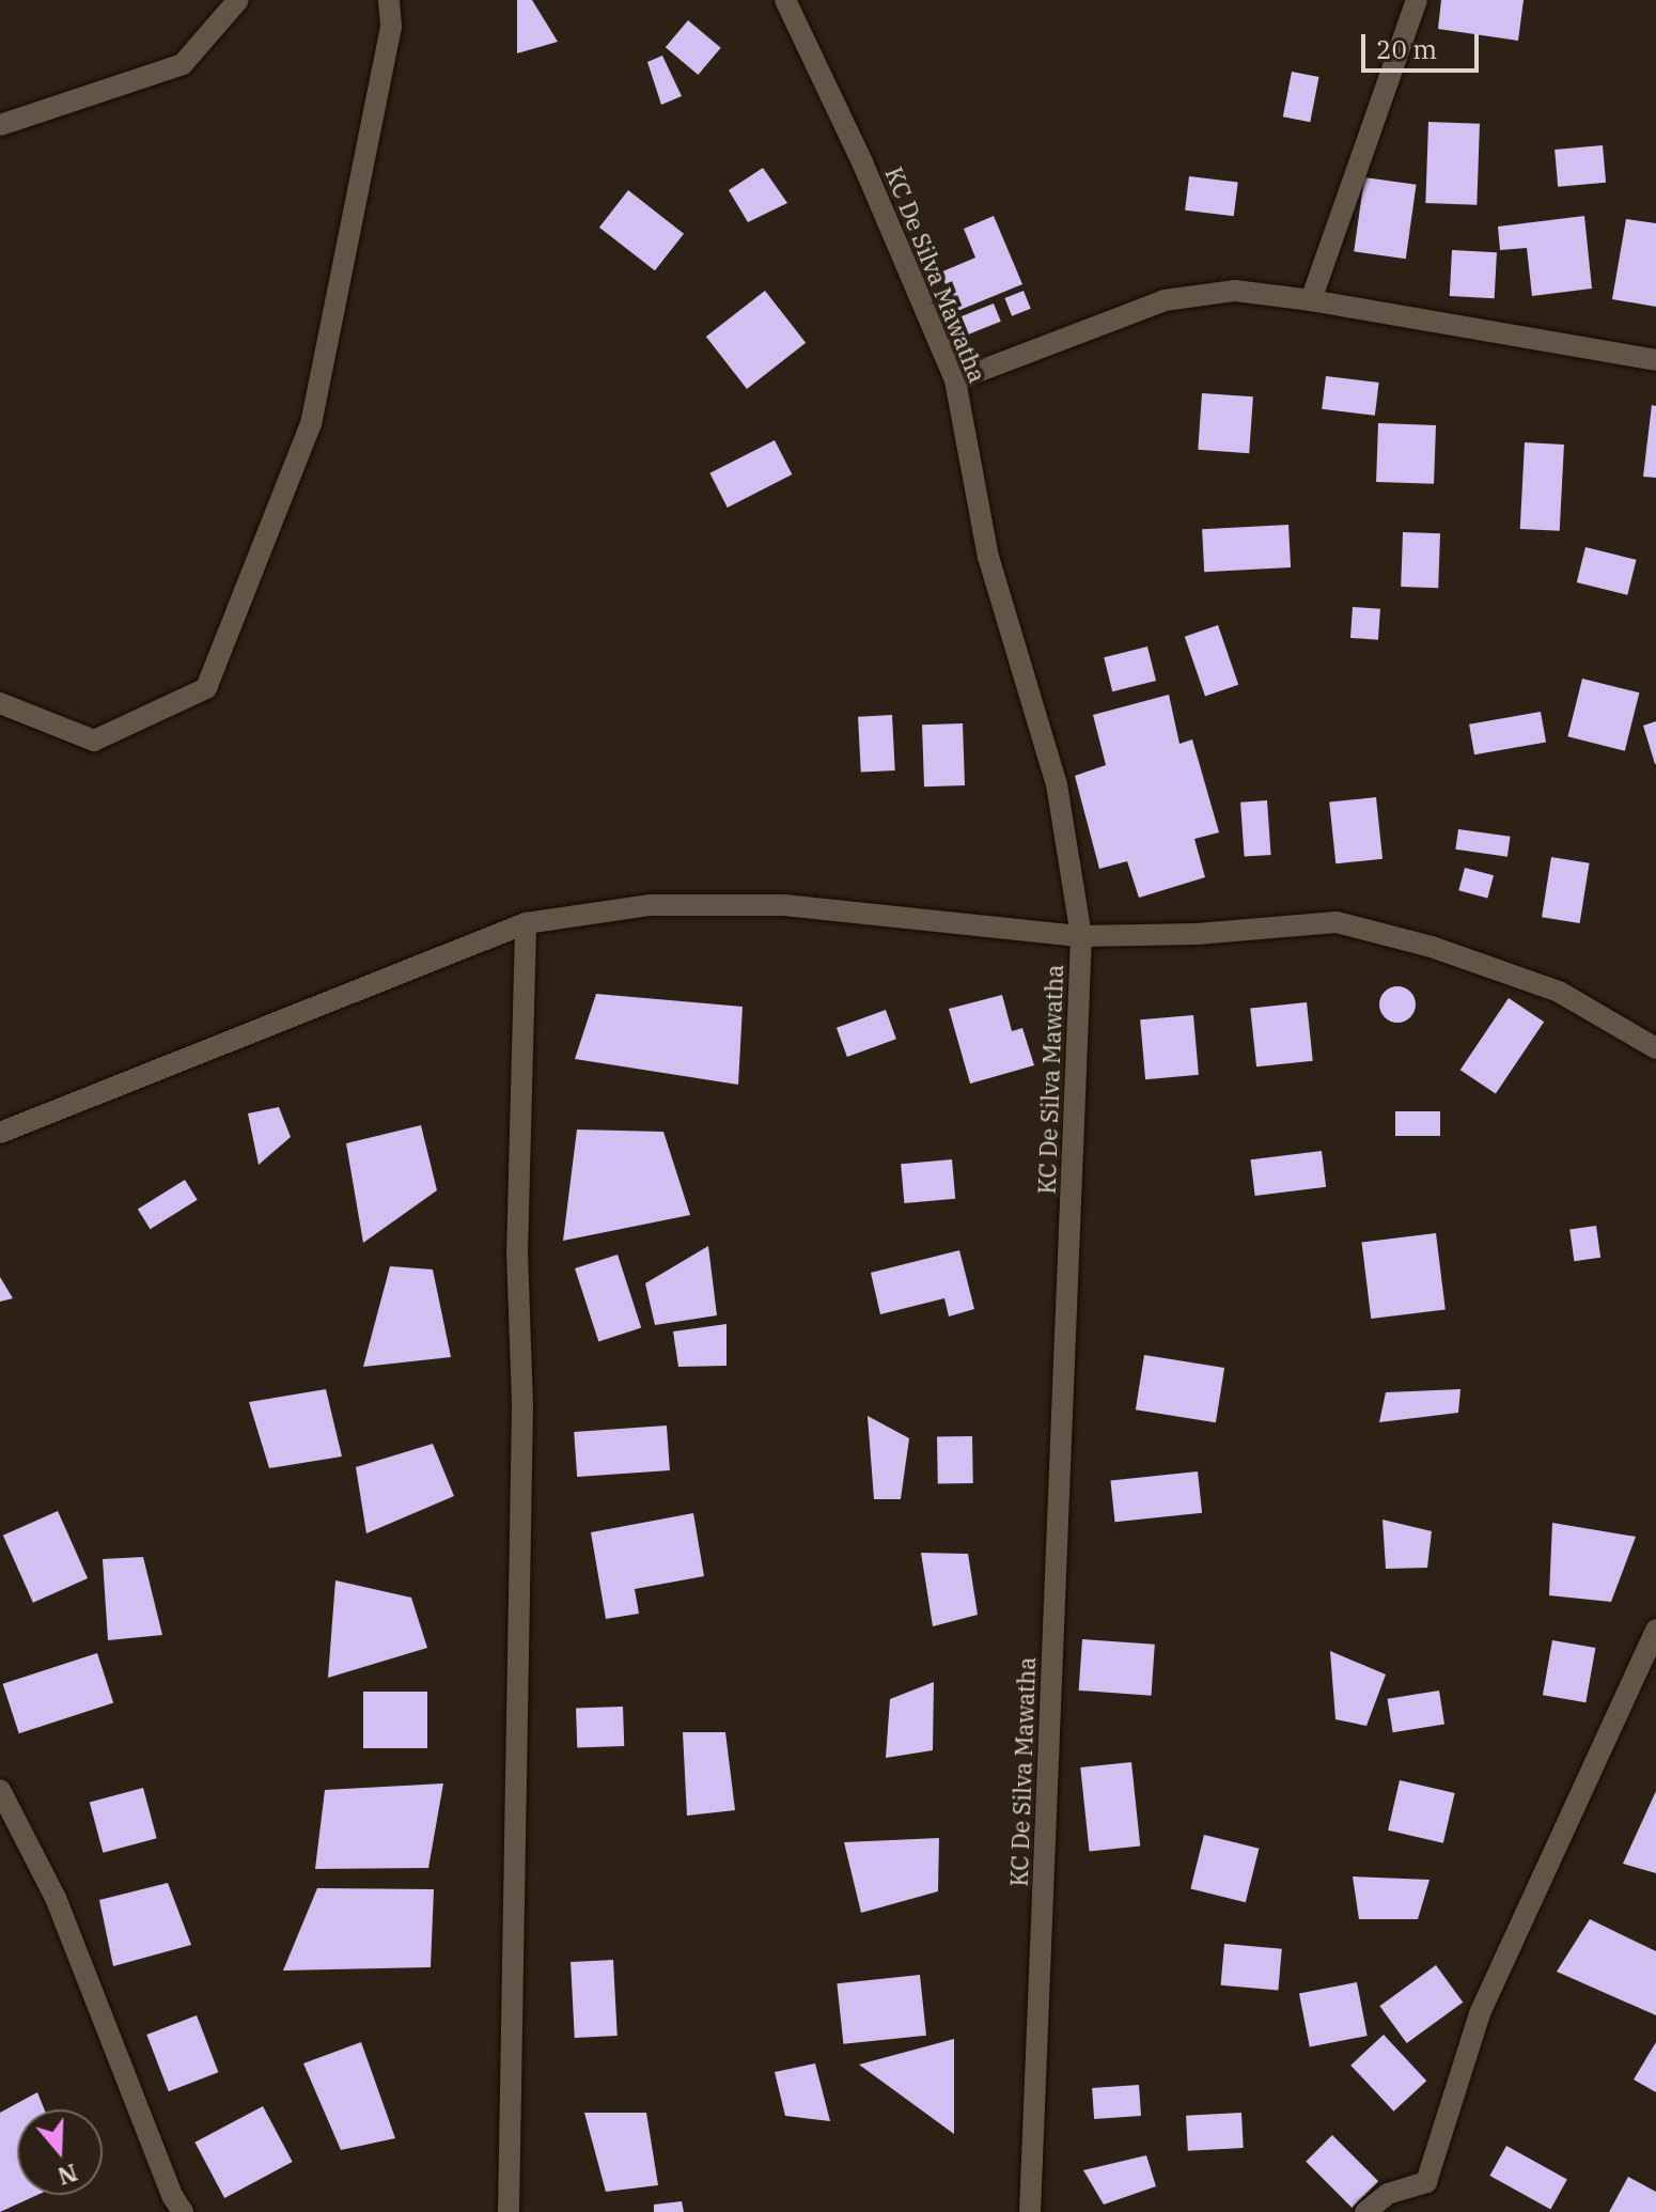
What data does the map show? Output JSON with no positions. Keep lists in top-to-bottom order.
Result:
{
  "streets": {
    "street": ["KC De Silva Mawatha"]
  },
  "scale_bar": "20 m",
  "north": "bottom"
}
